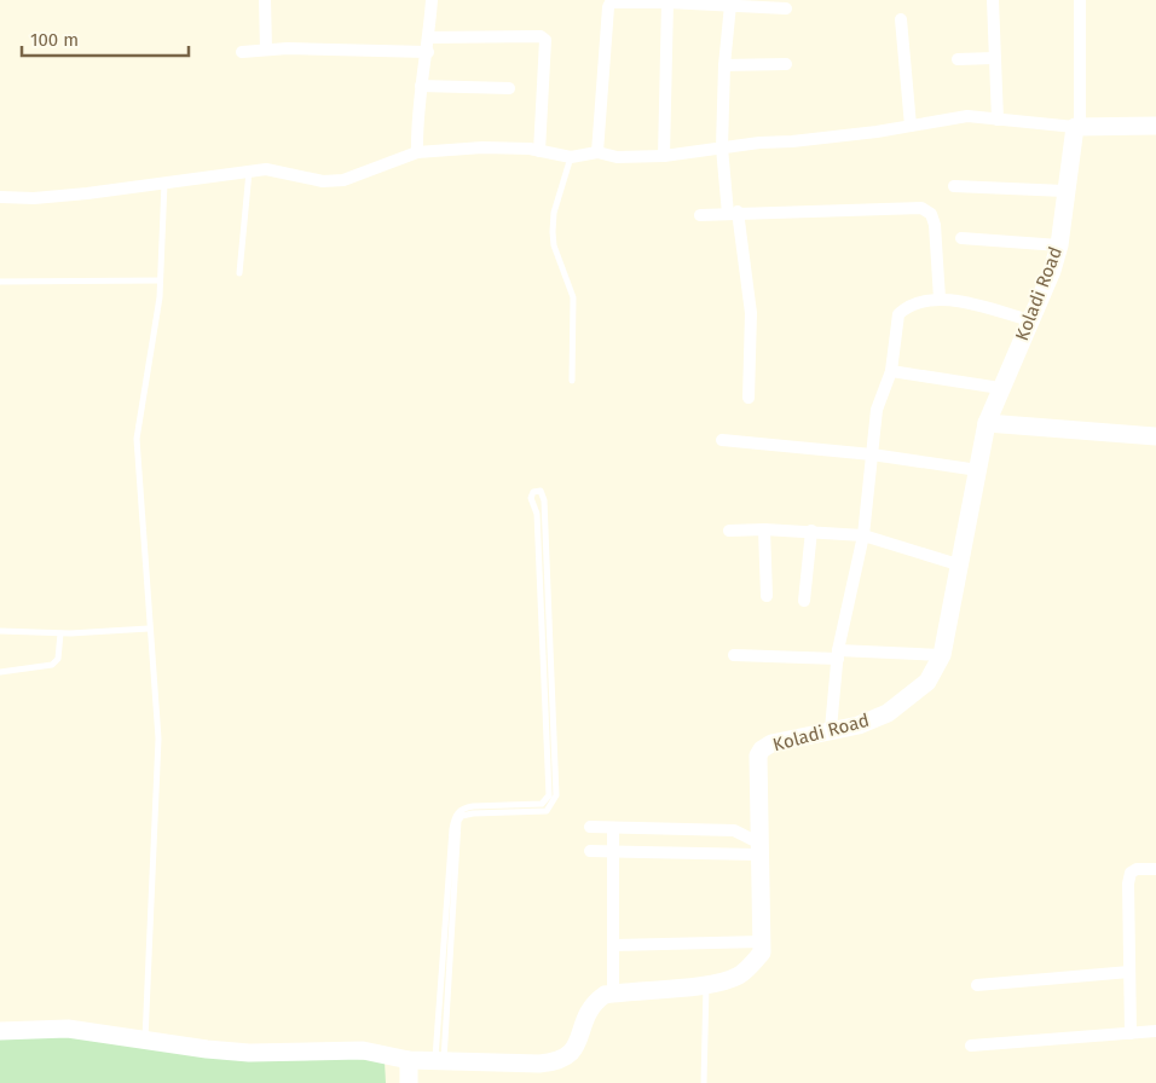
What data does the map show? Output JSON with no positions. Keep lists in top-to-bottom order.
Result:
{
  "streets": {
    "street": ["Koladi Road"]
  },
  "scale_bar": "100 m"
}
